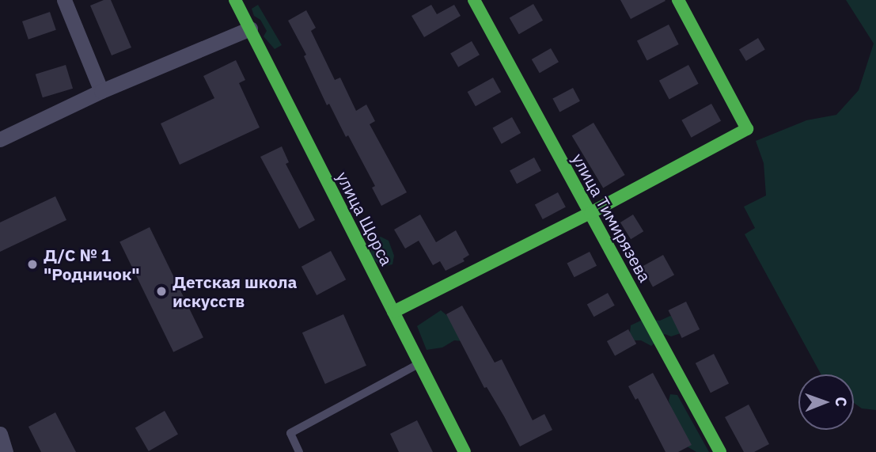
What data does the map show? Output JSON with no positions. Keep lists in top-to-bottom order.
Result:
{
  "streets": {
    "street": ["улица Тимирязева", "улица Щорса"]
  },
  "places": ["Д/С № 1 \"Родничок\"", "Детская школа искусств"],
  "north": "right"
}
